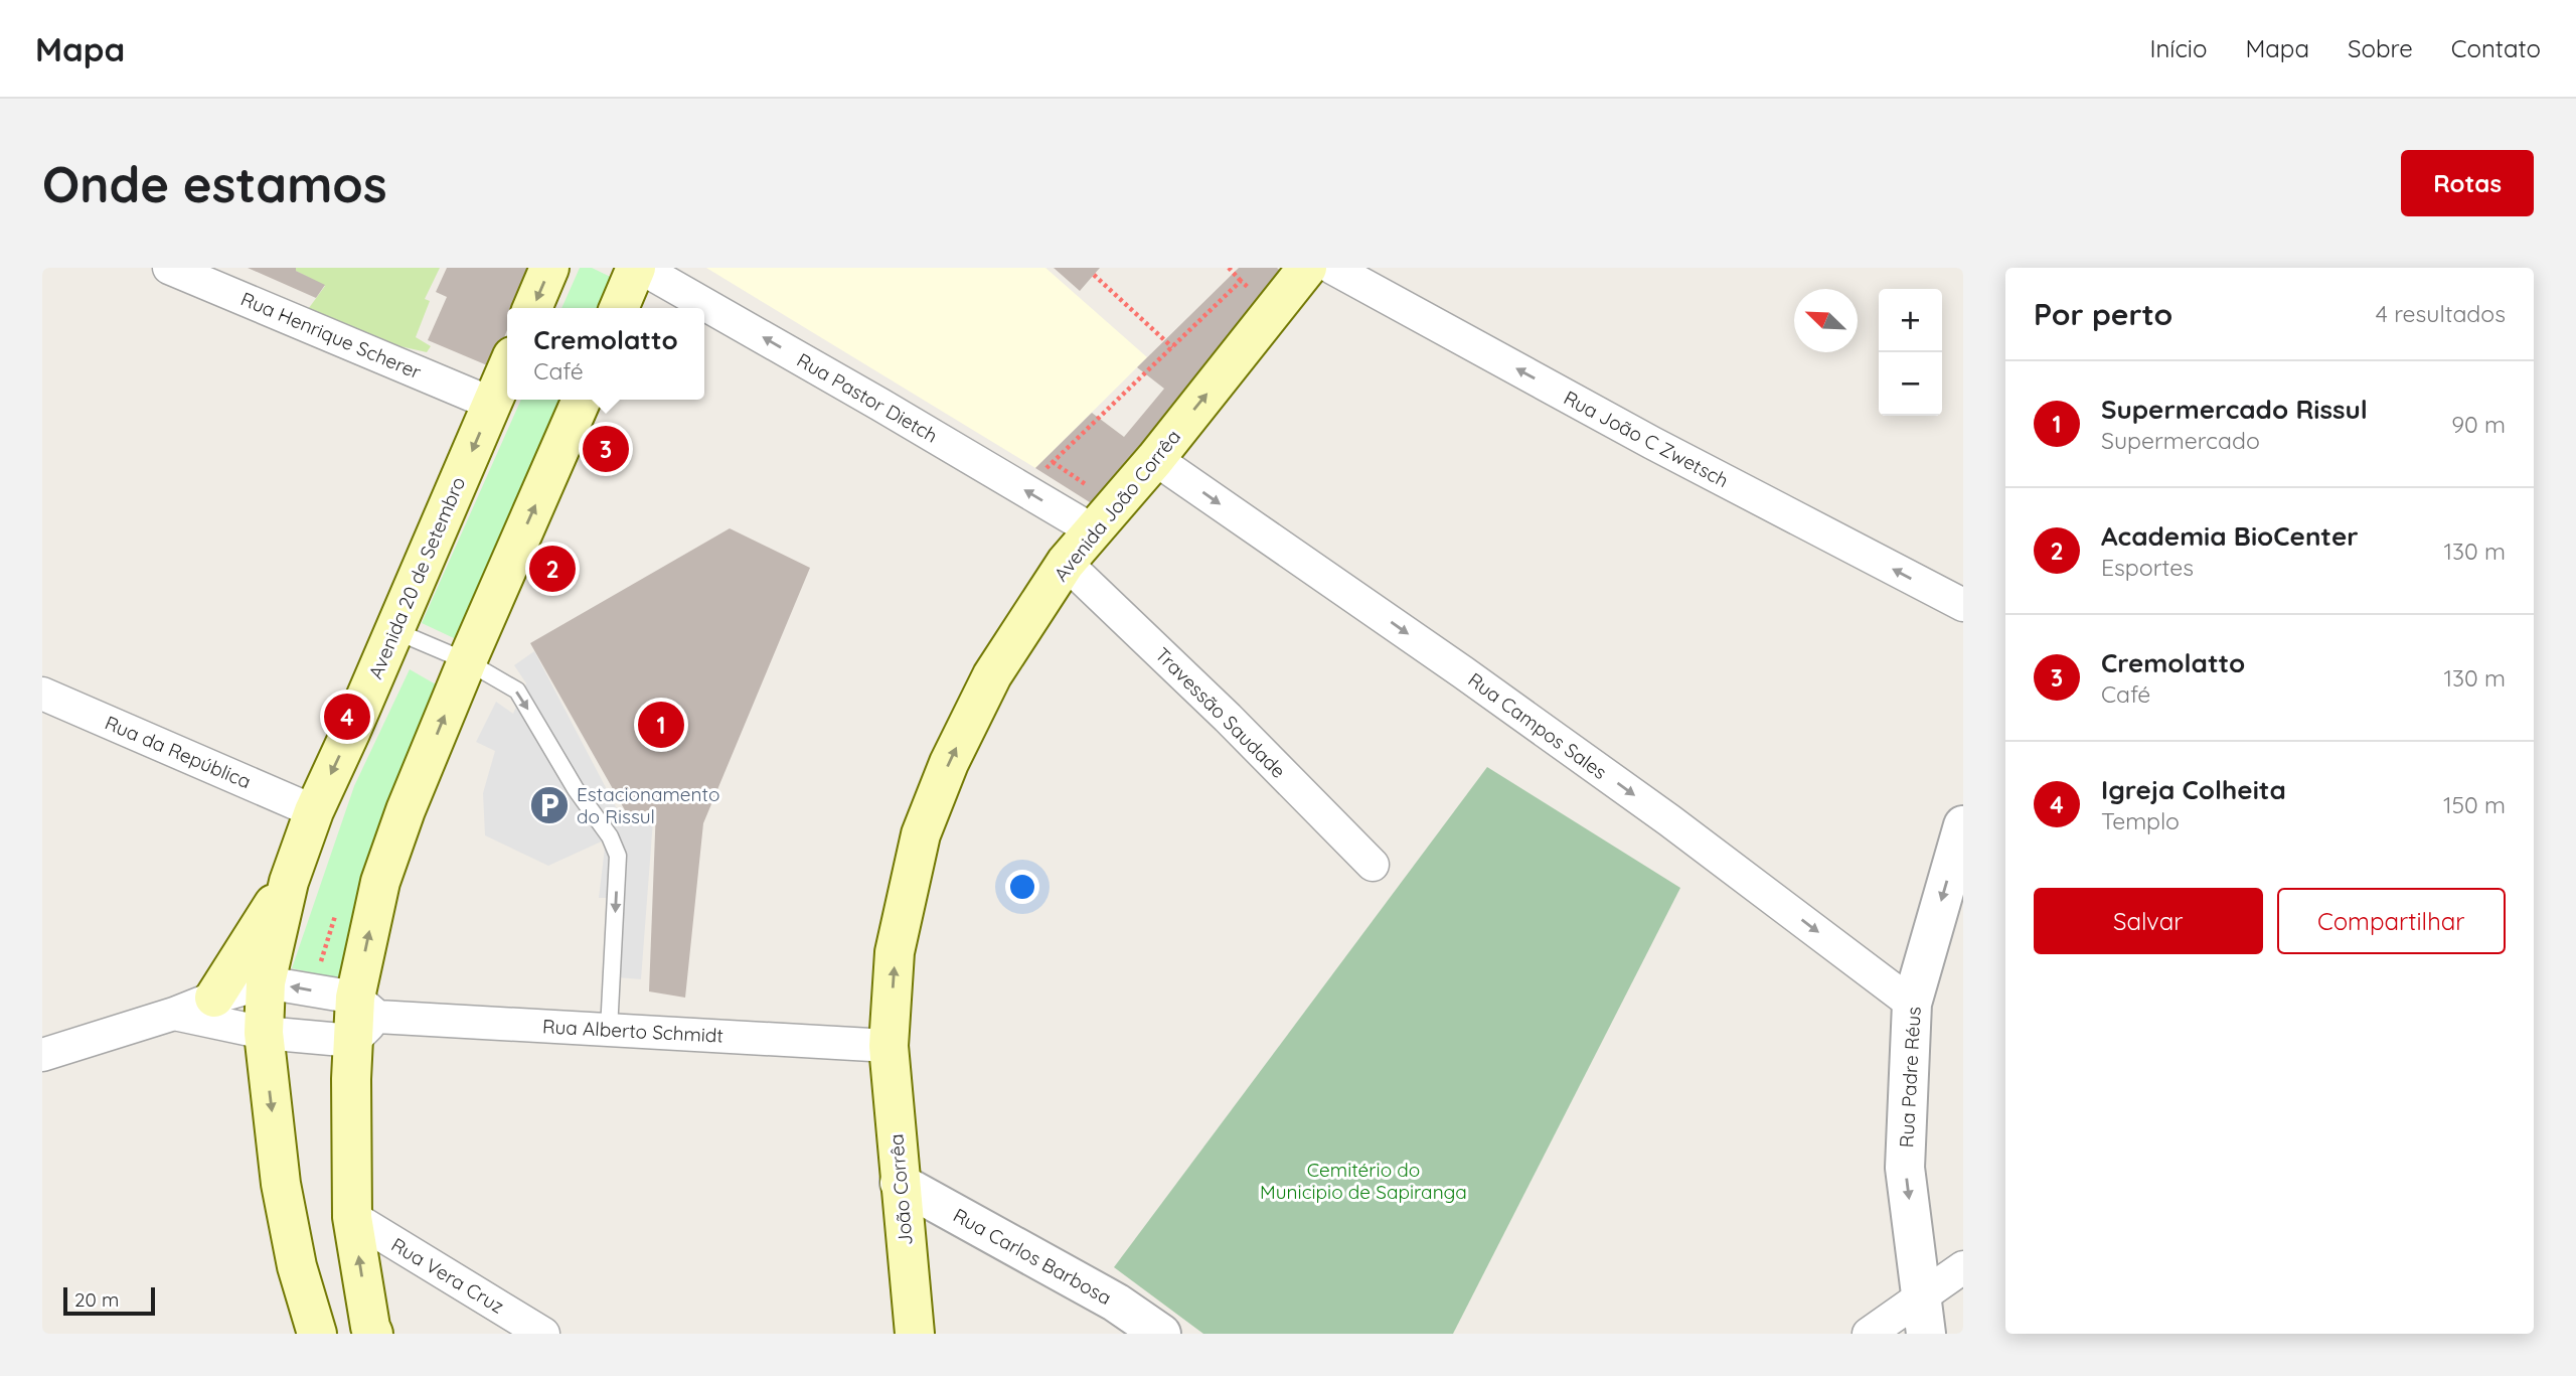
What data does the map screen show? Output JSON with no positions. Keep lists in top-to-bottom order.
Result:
{
  "streets": {
    "main road": ["Avenida João Corrêa", "Avenida 20 de Setembro", "João Corrêa"],
    "street": [
      "Rua Henrique Scherer",
      "Rua Pastor Dietch",
      "Rua João C Zwetsch",
      "Travessão Saudade",
      "Rua Campos Sales",
      "Rua da República",
      "Rua Alberto Schmidt",
      "Rua Padre Réus",
      "Rua Carlos Barbosa",
      "Rua Vera Cruz"
    ]
  },
  "crossings": [
    ["Rua Henrique Scherer", "Avenida 20 de Setembro"],
    ["Rua Pastor Dietch", "Avenida João Corrêa"],
    ["Avenida João Corrêa", "Travessão Saudade"],
    ["Avenida João Corrêa", "Rua Campos Sales"],
    ["Avenida João Corrêa", "Rua Alberto Schmidt"],
    ["Avenida João Corrêa", "João Corrêa"],
    ["Avenida 20 de Setembro", "Rua da República"],
    ["Avenida 20 de Setembro", "Rua Alberto Schmidt"],
    ["Rua Campos Sales", "Rua Padre Réus"],
    ["Rua Alberto Schmidt", "João Corrêa"],
    ["João Corrêa", "Rua Carlos Barbosa"]
  ],
  "one_way": [
    "Rua Pastor Dietch",
    "Rua João C Zwetsch",
    "Avenida João Corrêa",
    "Rua Campos Sales",
    "Rua Padre Réus"
  ],
  "parks": ["Cemitério do Municipio de Sapiranga"],
  "places": {
    "parking": ["Estacionamento do Rissul"]
  },
  "scale_bar": "20 m",
  "north": "top left",
  "page": {
    "header": "Mapa",
    "nav": [
      "Início",
      "Mapa",
      "Sobre",
      "Contato"
    ],
    "buttons": [
      "Rotas",
      ["Salvar", "Compartilhar"]
    ],
    "title": "Onde estamos",
    "heading": ["Por perto", "4 resultados"],
    "map_buttons": ["+", "−"],
    "popup": ["Cremolatto", "Café"],
    "list": [
      {
        "mark": "1",
        "name": "Supermercado Rissul",
        "note": "Supermercado",
        "value": "90 m"
      },
      {
        "mark": "2",
        "name": "Academia BioCenter",
        "note": "Esportes",
        "value": "130 m"
      },
      {
        "mark": "3",
        "name": "Cremolatto",
        "note": "Café",
        "value": "130 m"
      },
      {
        "mark": "4",
        "name": "Igreja Colheita",
        "note": "Templo",
        "value": "150 m"
      }
    ],
    "pins": [
      "3",
      "2",
      "4",
      "1"
    ],
    "scale": "20 m"
  }
}
